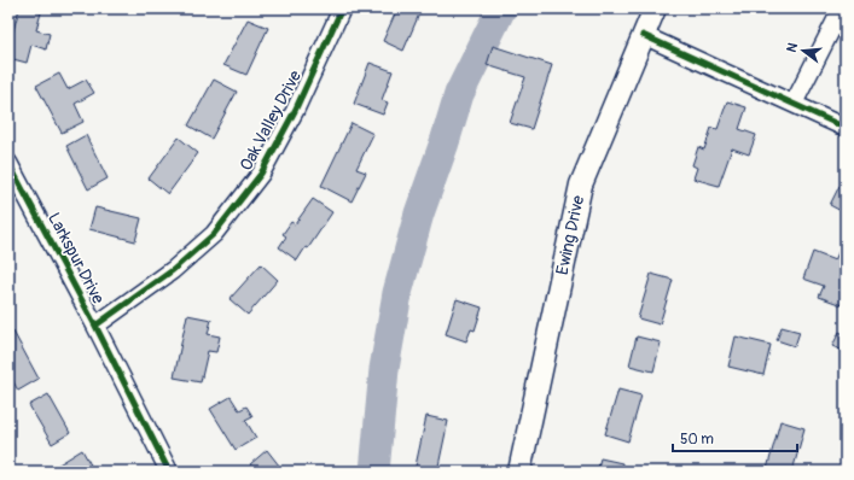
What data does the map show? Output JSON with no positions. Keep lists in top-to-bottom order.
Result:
{
  "streets": {
    "main road": ["Ewing Drive"],
    "street": ["Oak Valley Drive", "Larkspur Drive"]
  },
  "crossings": [
    ["Oak Valley Drive", "Larkspur Drive"]
  ],
  "scale_bar": "50 m",
  "north": "left"
}
